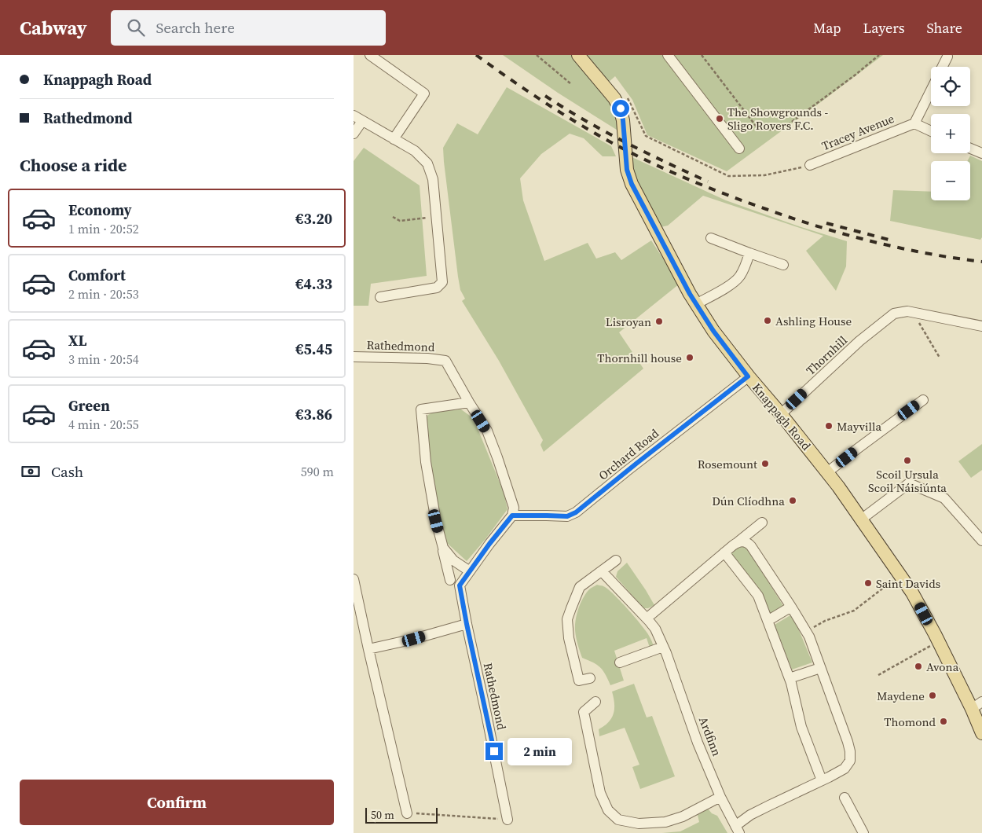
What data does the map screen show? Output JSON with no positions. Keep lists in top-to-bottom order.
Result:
{
  "streets": {
    "main road": ["Knappagh Road"],
    "street": [
      "Tracey Avenue",
      "Rathedmond",
      "Thornhill",
      "Orchard Road",
      "Ardfinn"
    ]
  },
  "crossings": [
    ["Rathedmond", "Orchard Road"],
    ["Thornhill", "Knappagh Road"],
    ["Knappagh Road", "Orchard Road"]
  ],
  "places": [
    "The Showgrounds - Sligo Rovers F.C.",
    "Ashling House",
    "Lisroyan",
    "Thornhill house",
    "Mayvilla",
    "Scoil Ursula Scoil Náisiúnta",
    "Rosemount",
    "Dún Clíodhna",
    "Saint Davids",
    "Avona",
    "Maydene",
    "Thomond"
  ],
  "scale_bar": "50 m",
  "page": {
    "header": "Cabway",
    "search": "Search here",
    "nav": ["Map", "Layers", "Share"],
    "banner": ["Knappagh Road", "Rathedmond"],
    "map_buttons": ["+", "−"],
    "heading": "Choose a ride",
    "list": [
      {
        "name": "Economy",
        "note": "1 min · 20:52",
        "value": "€3.20"
      },
      {
        "name": "Comfort",
        "note": "2 min · 20:53",
        "value": "€4.33"
      },
      {
        "name": "XL",
        "note": "3 min · 20:54",
        "value": "€5.45"
      },
      {
        "name": "Green",
        "note": "4 min · 20:55",
        "value": "€3.86"
      }
    ],
    "pay": ["Cash", "590 m"],
    "bubble": "2 min",
    "buttons": "Confirm",
    "scale": "50 m"
  }
}
